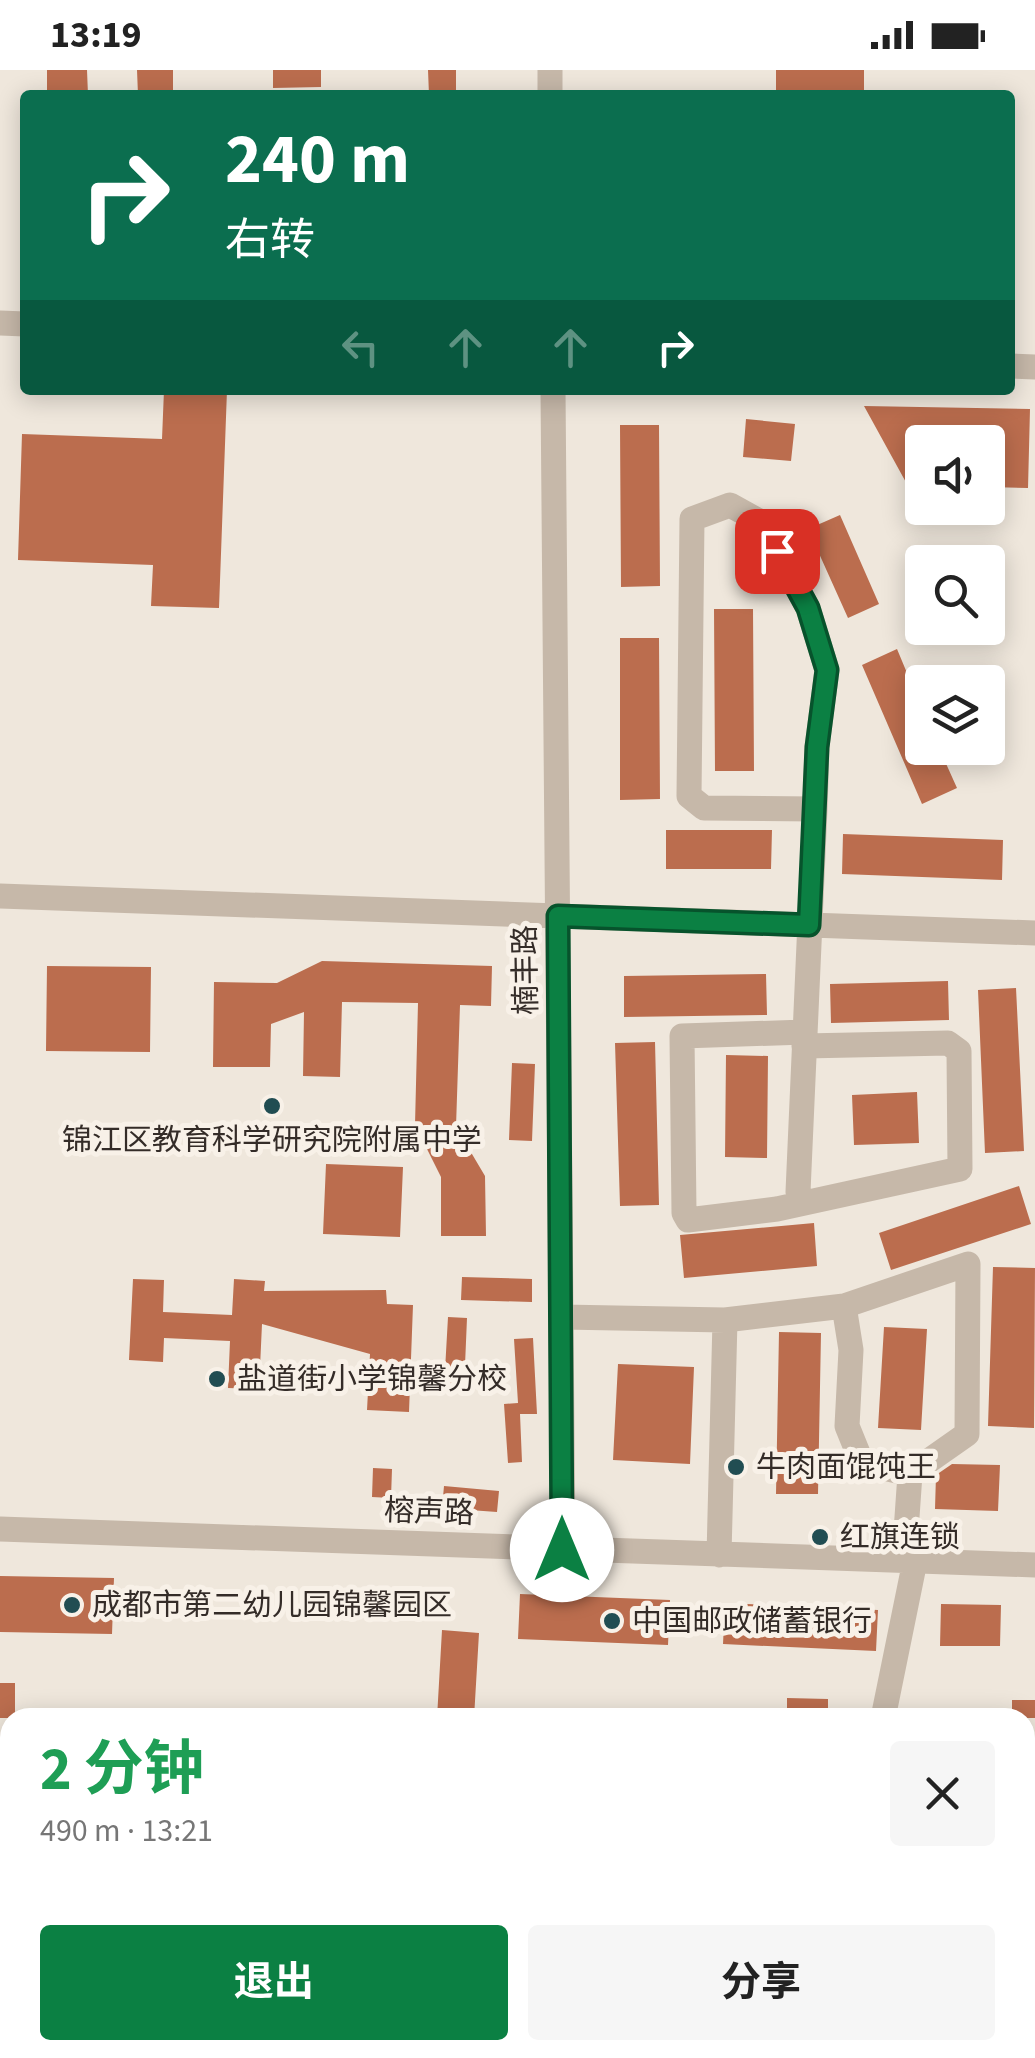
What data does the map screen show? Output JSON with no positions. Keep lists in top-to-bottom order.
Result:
{
  "streets": {
    "street": ["楠丰路", "榕声路"]
  },
  "crossings": [
    ["楠丰路", "榕声路"]
  ],
  "places": [
    "锦江区教育科学研究院附属中学",
    "盐道街小学锦馨分校",
    "牛肉面馄饨王",
    "红旗连锁",
    "成都市第二幼儿园锦馨园区",
    "中国邮政储蓄银行"
  ],
  "page": {
    "status": "13:19",
    "turn": ["240 m", "右转"],
    "heading": ["2 分钟", "490 m · 13:21"],
    "buttons": ["退出", "分享"]
  }
}
